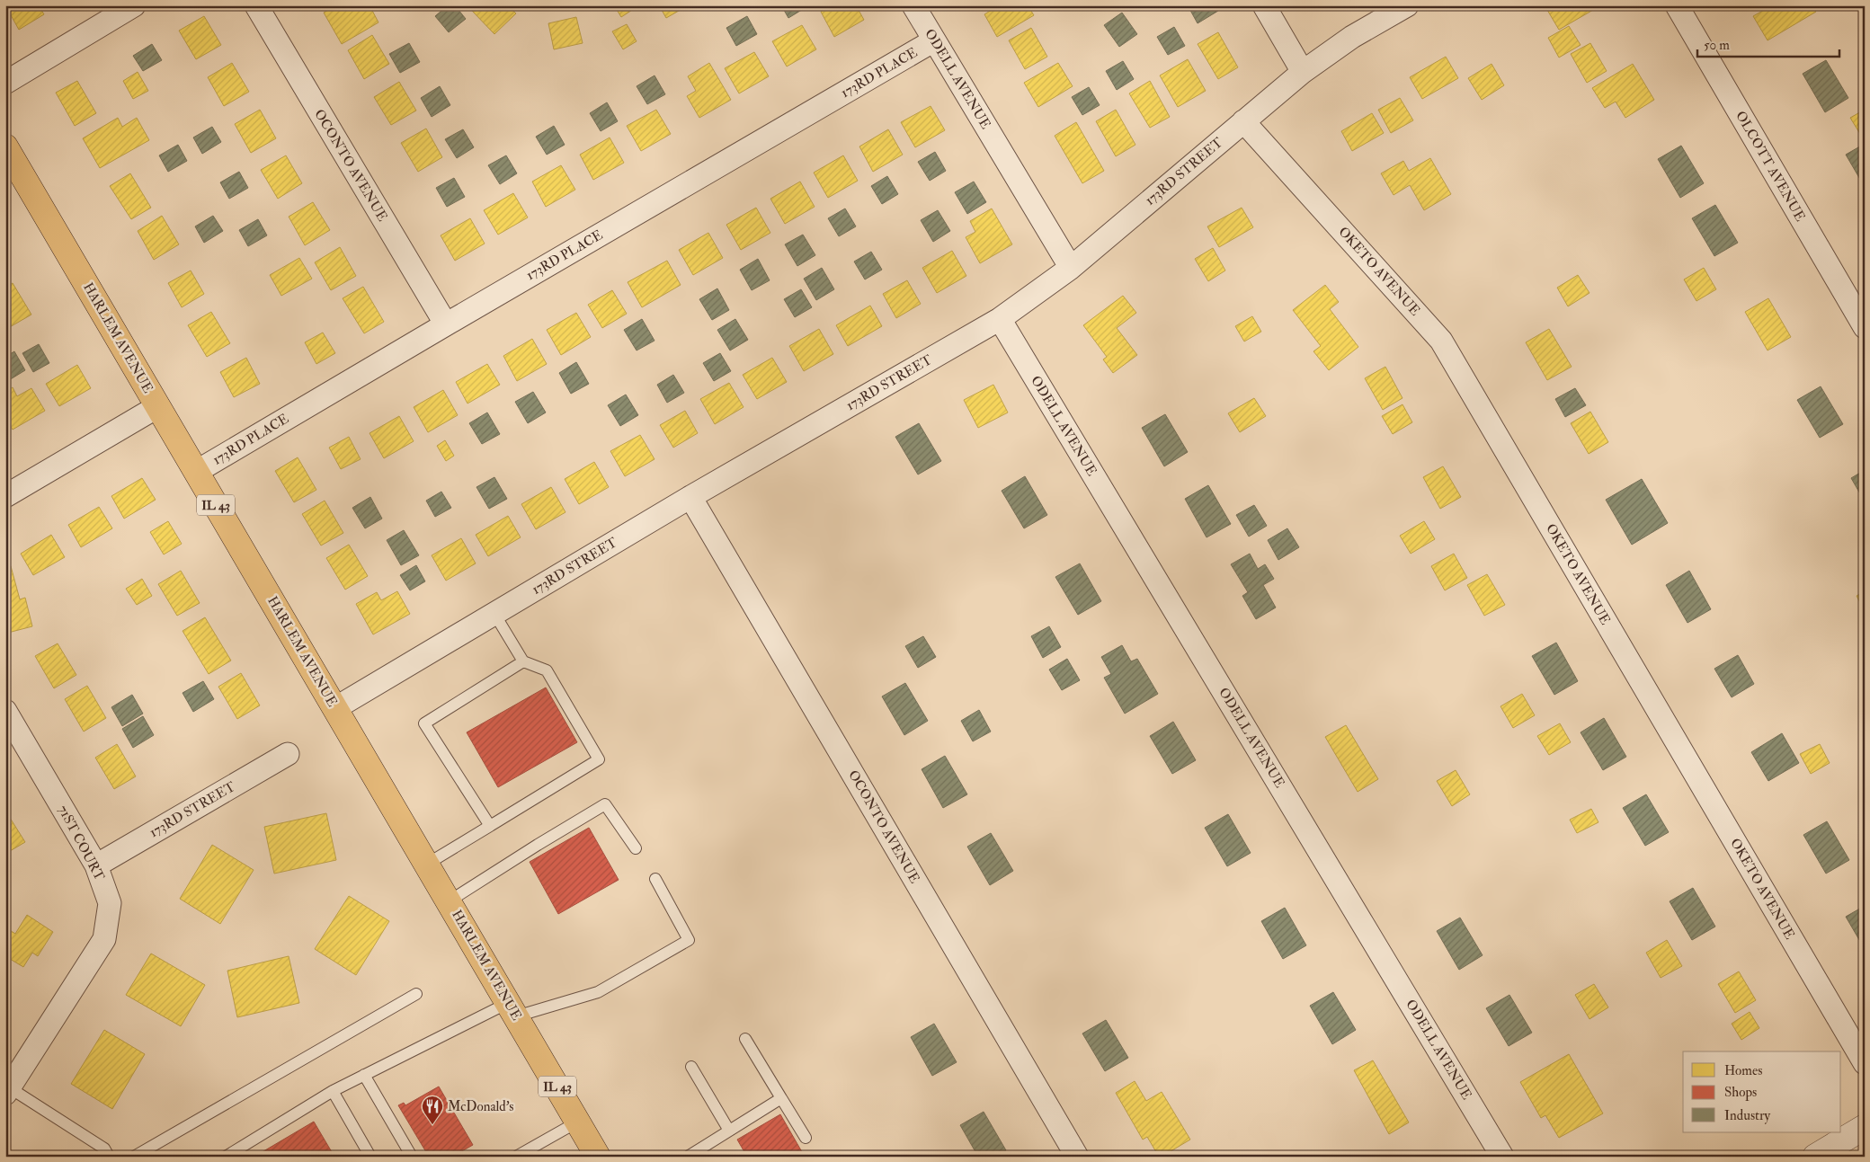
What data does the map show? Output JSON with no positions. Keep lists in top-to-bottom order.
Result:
{
  "streets": {
    "main road": ["HARLEM AVENUE", "IL 43"],
    "street": [
      "173RD PLACE",
      "ODELL AVENUE",
      "OCONTO AVENUE",
      "OLCOTT AVENUE",
      "173RD STREET",
      "OKETO AVENUE",
      "71ST COURT"
    ]
  },
  "crossings": [
    ["173RD PLACE", "ODELL AVENUE"],
    ["173RD PLACE", "OCONTO AVENUE"],
    ["173RD PLACE", "HARLEM AVENUE"],
    ["ODELL AVENUE", "173RD STREET"],
    ["OCONTO AVENUE", "173RD STREET"],
    ["173RD STREET", "OKETO AVENUE"],
    ["173RD STREET", "HARLEM AVENUE"],
    ["173RD STREET", "71ST COURT"]
  ],
  "places": {
    "restaurant": ["McDonald's"]
  },
  "legend": ["Homes", "Shops", "Industry"],
  "scale_bar": "50 m"
}
